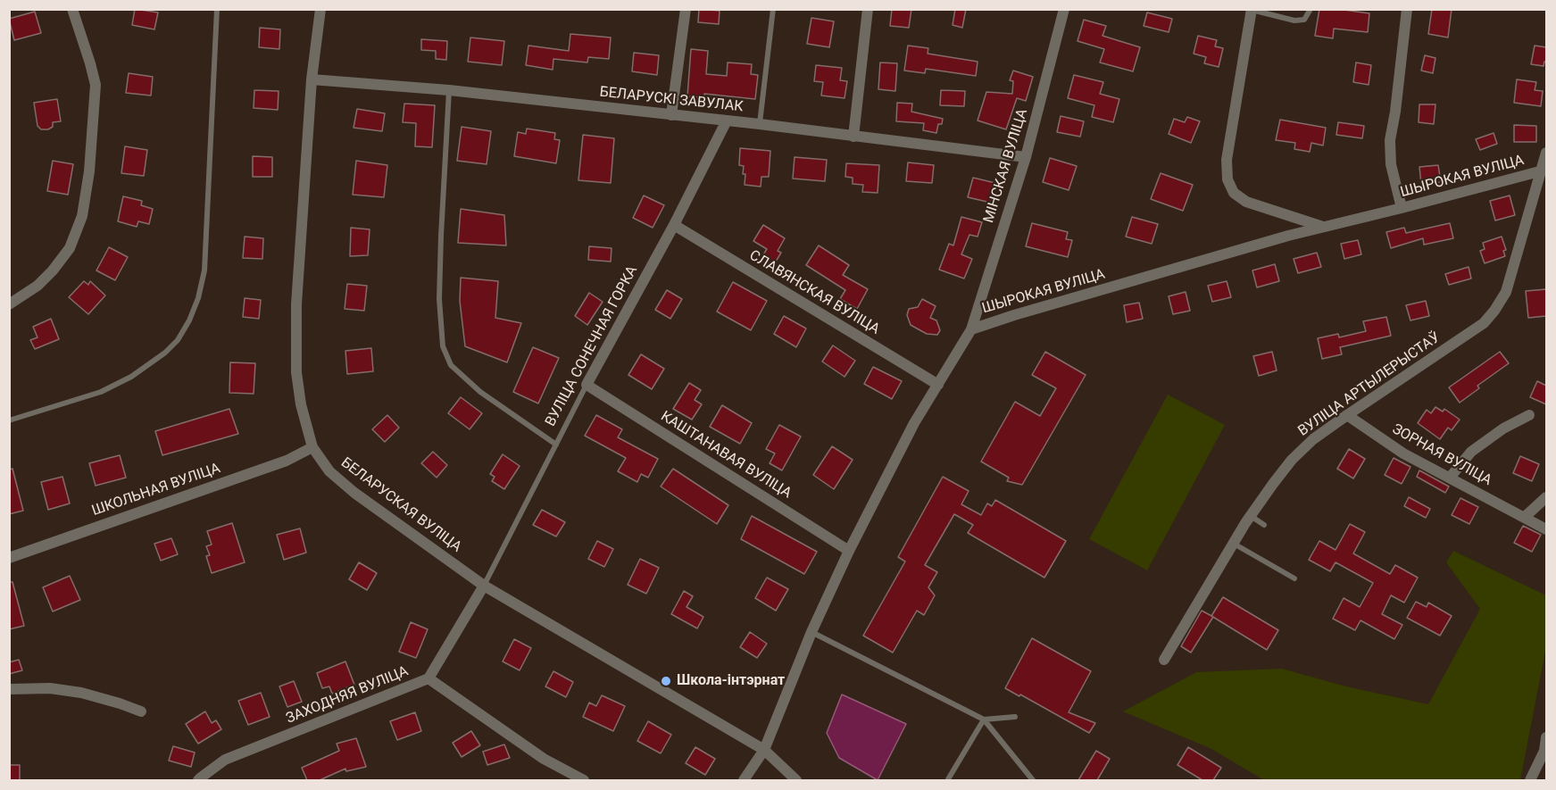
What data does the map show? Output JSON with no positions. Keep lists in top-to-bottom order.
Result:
{
  "streets": {
    "street": [
      "БЕЛАРУСКІ ЗАВУЛАК",
      "МІНСКАЯ ВУЛІЦА",
      "ШЫРОКАЯ ВУЛІЦА",
      "СЛАВЯНСКАЯ ВУЛІЦА",
      "ВУЛІЦА СОНЕЧНАЯ ГОРКА",
      "ВУЛІЦА АРТЫЛЕРЫСТАЎ",
      "КАШТАНАВАЯ ВУЛІЦА",
      "ЗОРНАЯ ВУЛІЦА",
      "ШКОЛЬНАЯ ВУЛІЦА",
      "БЕЛАРУСКАЯ ВУЛІЦА",
      "ЗАХОДНЯЯ ВУЛІЦА"
    ]
  },
  "crossings": [
    ["БЕЛАРУСКІ ЗАВУЛАК", "МІНСКАЯ ВУЛІЦА"],
    ["БЕЛАРУСКІ ЗАВУЛАК", "ВУЛІЦА СОНЕЧНАЯ ГОРКА"],
    ["БЕЛАРУСКІ ЗАВУЛАК", "БЕЛАРУСКАЯ ВУЛІЦА"],
    ["МІНСКАЯ ВУЛІЦА", "ШЫРОКАЯ ВУЛІЦА"],
    ["ШЫРОКАЯ ВУЛІЦА", "СЛАВЯНСКАЯ ВУЛІЦА"],
    ["ШЫРОКАЯ ВУЛІЦА", "ВУЛІЦА АРТЫЛЕРЫСТАЎ"],
    ["ШЫРОКАЯ ВУЛІЦА", "КАШТАНАВАЯ ВУЛІЦА"],
    ["ШЫРОКАЯ ВУЛІЦА", "БЕЛАРУСКАЯ ВУЛІЦА"],
    ["СЛАВЯНСКАЯ ВУЛІЦА", "ВУЛІЦА СОНЕЧНАЯ ГОРКА"],
    ["ВУЛІЦА СОНЕЧНАЯ ГОРКА", "КАШТАНАВАЯ ВУЛІЦА"],
    ["ВУЛІЦА СОНЕЧНАЯ ГОРКА", "БЕЛАРУСКАЯ ВУЛІЦА"],
    ["ВУЛІЦА АРТЫЛЕРЫСТАЎ", "ЗОРНАЯ ВУЛІЦА"],
    ["ШКОЛЬНАЯ ВУЛІЦА", "БЕЛАРУСКАЯ ВУЛІЦА"]
  ],
  "places": ["Школа-інтэрнат"]
}
